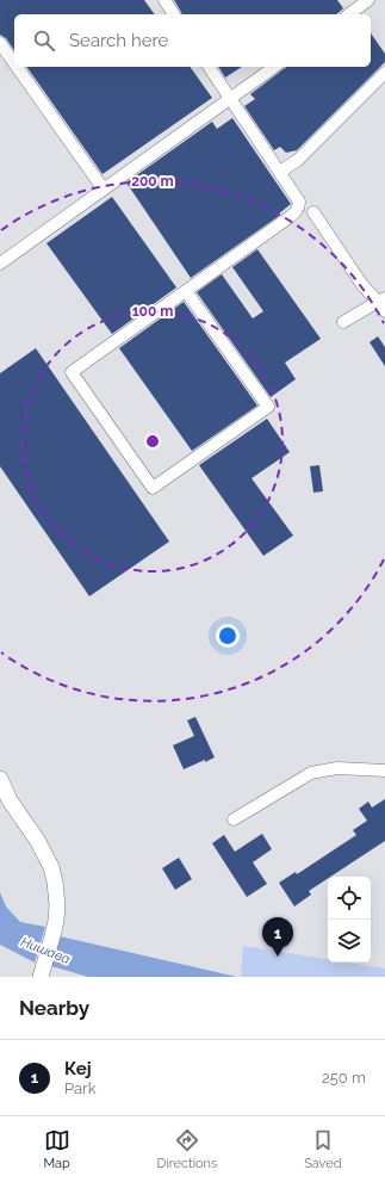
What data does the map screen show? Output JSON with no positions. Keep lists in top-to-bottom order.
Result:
{
  "water": ["Нишава"],
  "page": {
    "search": "Search here",
    "pins": "1",
    "heading": "Nearby",
    "list": [
      {
        "mark": "1",
        "name": "Кеј",
        "note": "Park",
        "value": "250 m"
      }
    ],
    "nav": ["Map", "Directions", "Saved"]
  },
  "rings": ["200 m", "100 m"]
}
